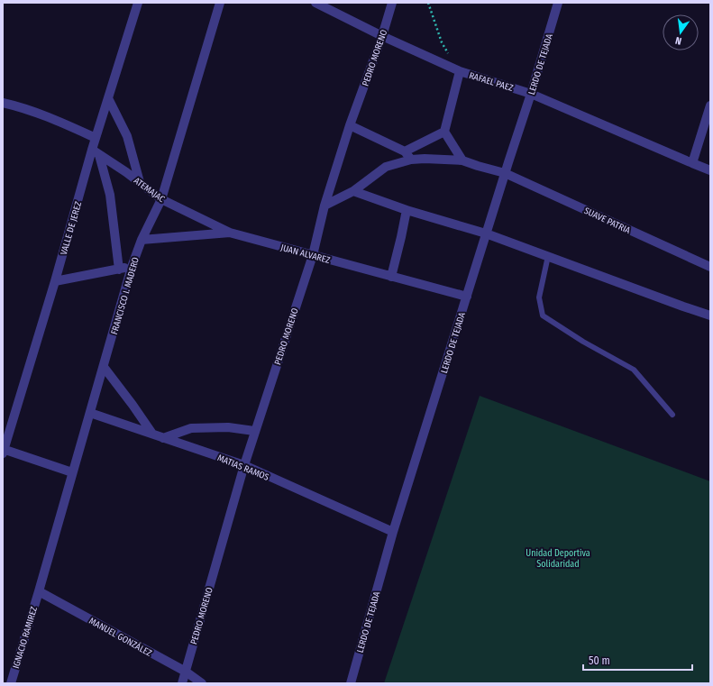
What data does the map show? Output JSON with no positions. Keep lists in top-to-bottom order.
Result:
{
  "streets": {
    "street": [
      "PEDRO MORENO",
      "LERDO DE TEJADA",
      "RAFAEL PAEZ",
      "ATEMAJAC",
      "SUAVE PATRIA",
      "VALLE DE JEREZ",
      "JUAN ALVAREZ",
      "FRANCISCO I. MADERO",
      "MATIAS RAMOS",
      "MANUEL GONZÁLEZ",
      "IGNACIO RAMIREZ"
    ]
  },
  "crossings": [
    ["PEDRO MORENO", "RAFAEL PAEZ"],
    ["PEDRO MORENO", "SUAVE PATRIA"],
    ["PEDRO MORENO", "JUAN ALVAREZ"],
    ["PEDRO MORENO", "MATIAS RAMOS"],
    ["PEDRO MORENO", "MANUEL GONZÁLEZ"],
    ["LERDO DE TEJADA", "RAFAEL PAEZ"],
    ["LERDO DE TEJADA", "SUAVE PATRIA"],
    ["LERDO DE TEJADA", "JUAN ALVAREZ"],
    ["LERDO DE TEJADA", "MATIAS RAMOS"],
    ["ATEMAJAC", "VALLE DE JEREZ"],
    ["ATEMAJAC", "JUAN ALVAREZ"],
    ["ATEMAJAC", "FRANCISCO I. MADERO"],
    ["JUAN ALVAREZ", "FRANCISCO I. MADERO"],
    ["FRANCISCO I. MADERO", "MATIAS RAMOS"],
    ["FRANCISCO I. MADERO", "MANUEL GONZÁLEZ"],
    ["FRANCISCO I. MADERO", "IGNACIO RAMIREZ"],
    ["MANUEL GONZÁLEZ", "IGNACIO RAMIREZ"]
  ],
  "parks": ["Unidad Deportiva Solidaridad"],
  "scale_bar": "50 m",
  "north": "bottom"
}
